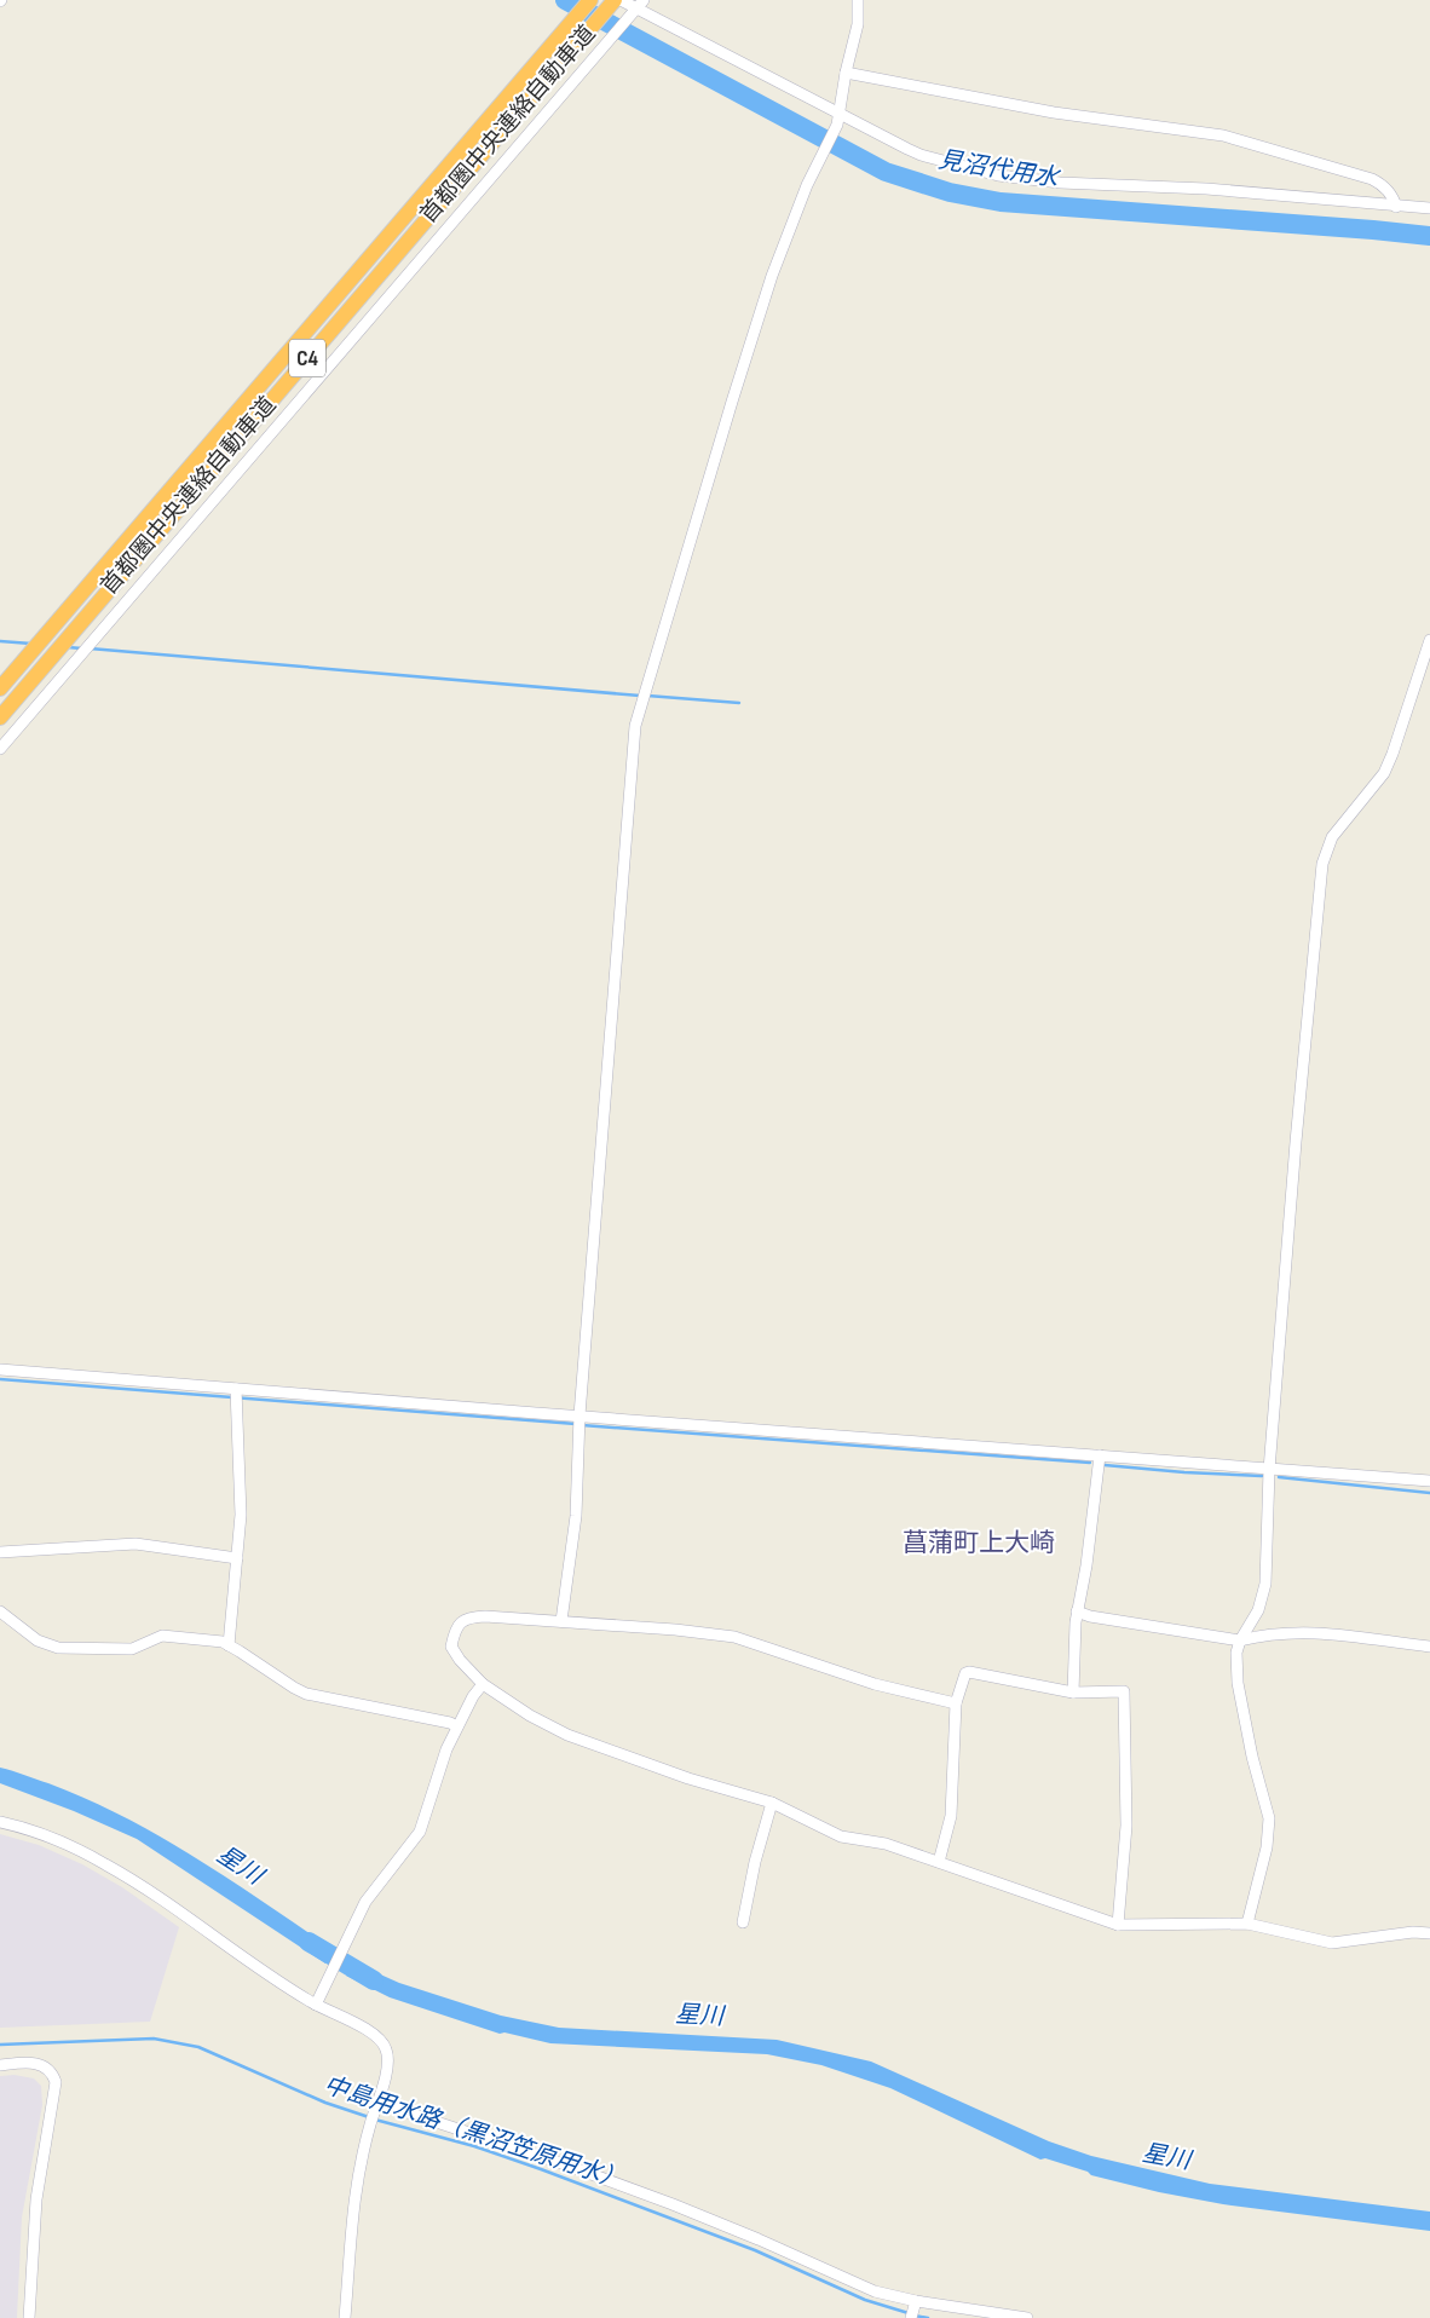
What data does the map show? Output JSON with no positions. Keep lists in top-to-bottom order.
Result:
{
  "streets": {
    "highway": ["首都圏中央連絡自動車道", "C4"]
  },
  "districts": ["菖蒲町上大崎"],
  "water": ["見沼代用水", "星川", "中島用水路（黒沼笠原用水）"]
}
